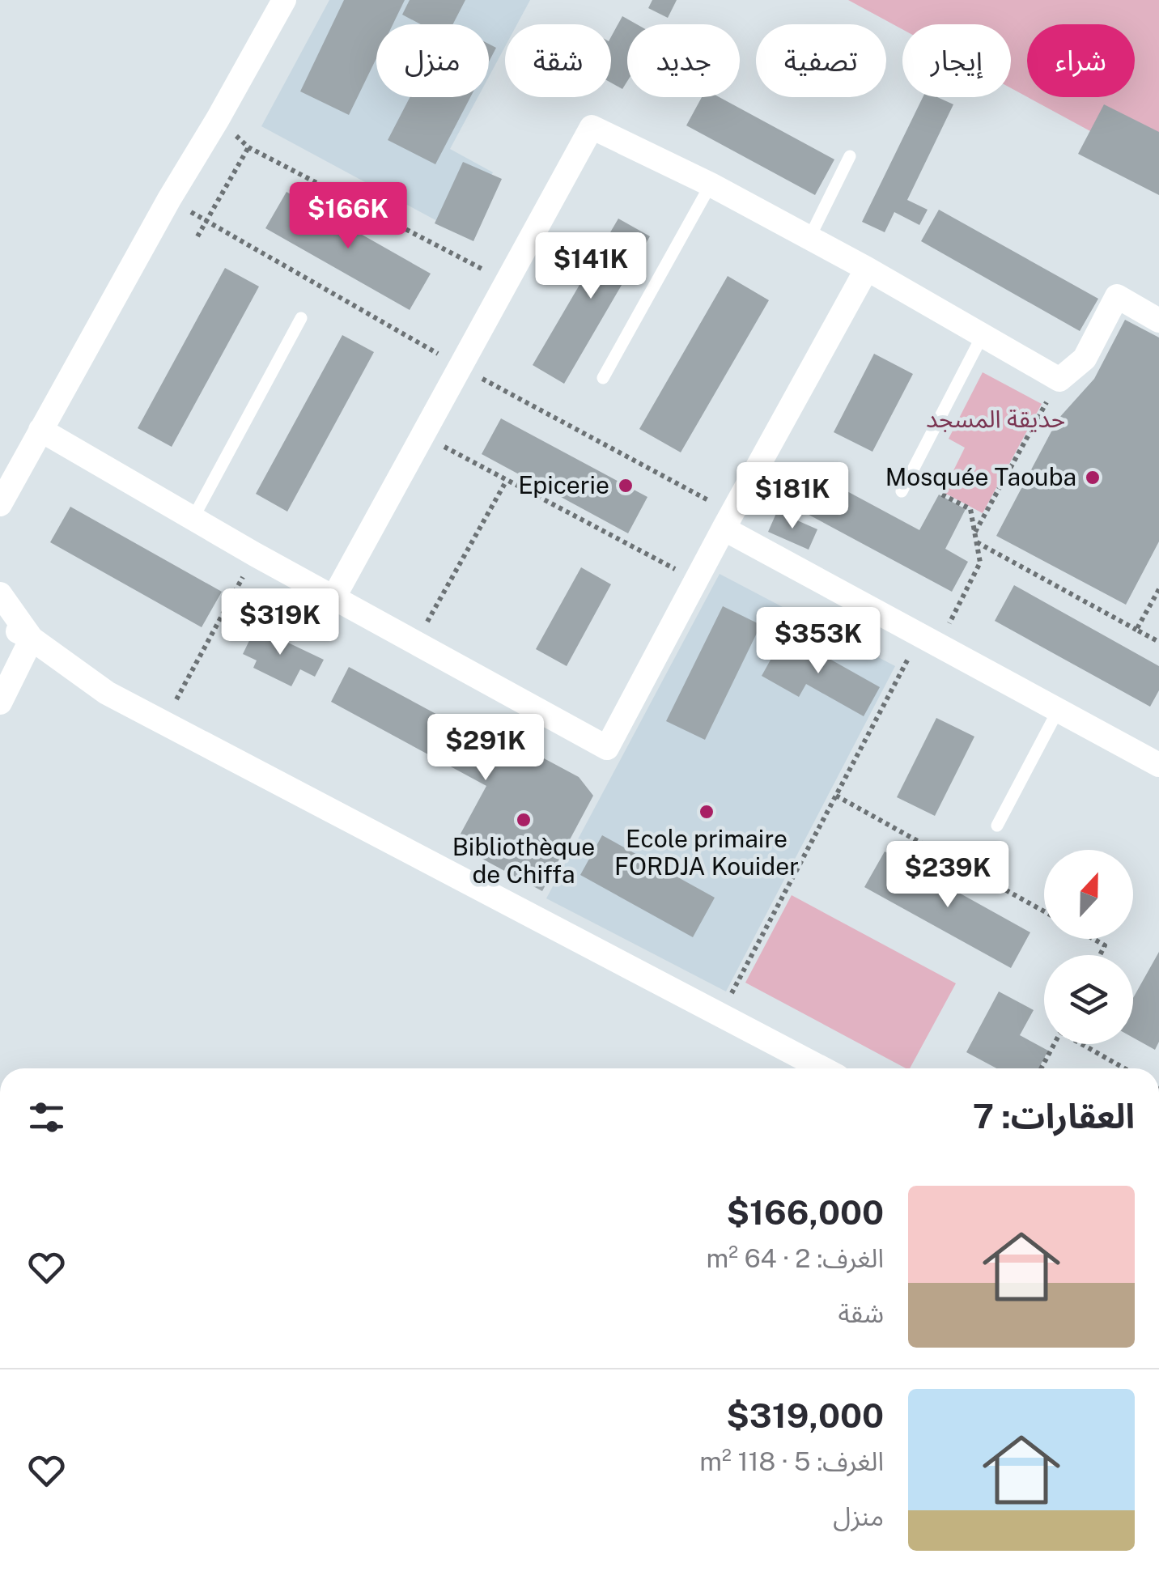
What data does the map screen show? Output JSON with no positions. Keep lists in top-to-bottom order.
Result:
{
  "parks": ["حديقة المسجد"],
  "places": [
    "Mosquée Taouba",
    "Epicerie",
    "Ecole primaire FORDJA Kouider",
    "Bibliothèque de Chiffa"
  ],
  "north": "top",
  "page": {
    "chip": [
      "شراء",
      "إيجار",
      "تصفية",
      "جديد",
      "شقة",
      "منزل"
    ],
    "price": [
      "$166K",
      "$141K",
      "$181K",
      "$319K",
      "$353K",
      "$291K",
      "$239K"
    ],
    "heading": "العقارات: 7",
    "list": [
      {
        "name": "$166,000",
        "note": "الغرف: 2 · 64 m² · شقة"
      },
      {
        "name": "$319,000",
        "note": "الغرف: 5 · 118 m² · منزل"
      }
    ]
  }
}
